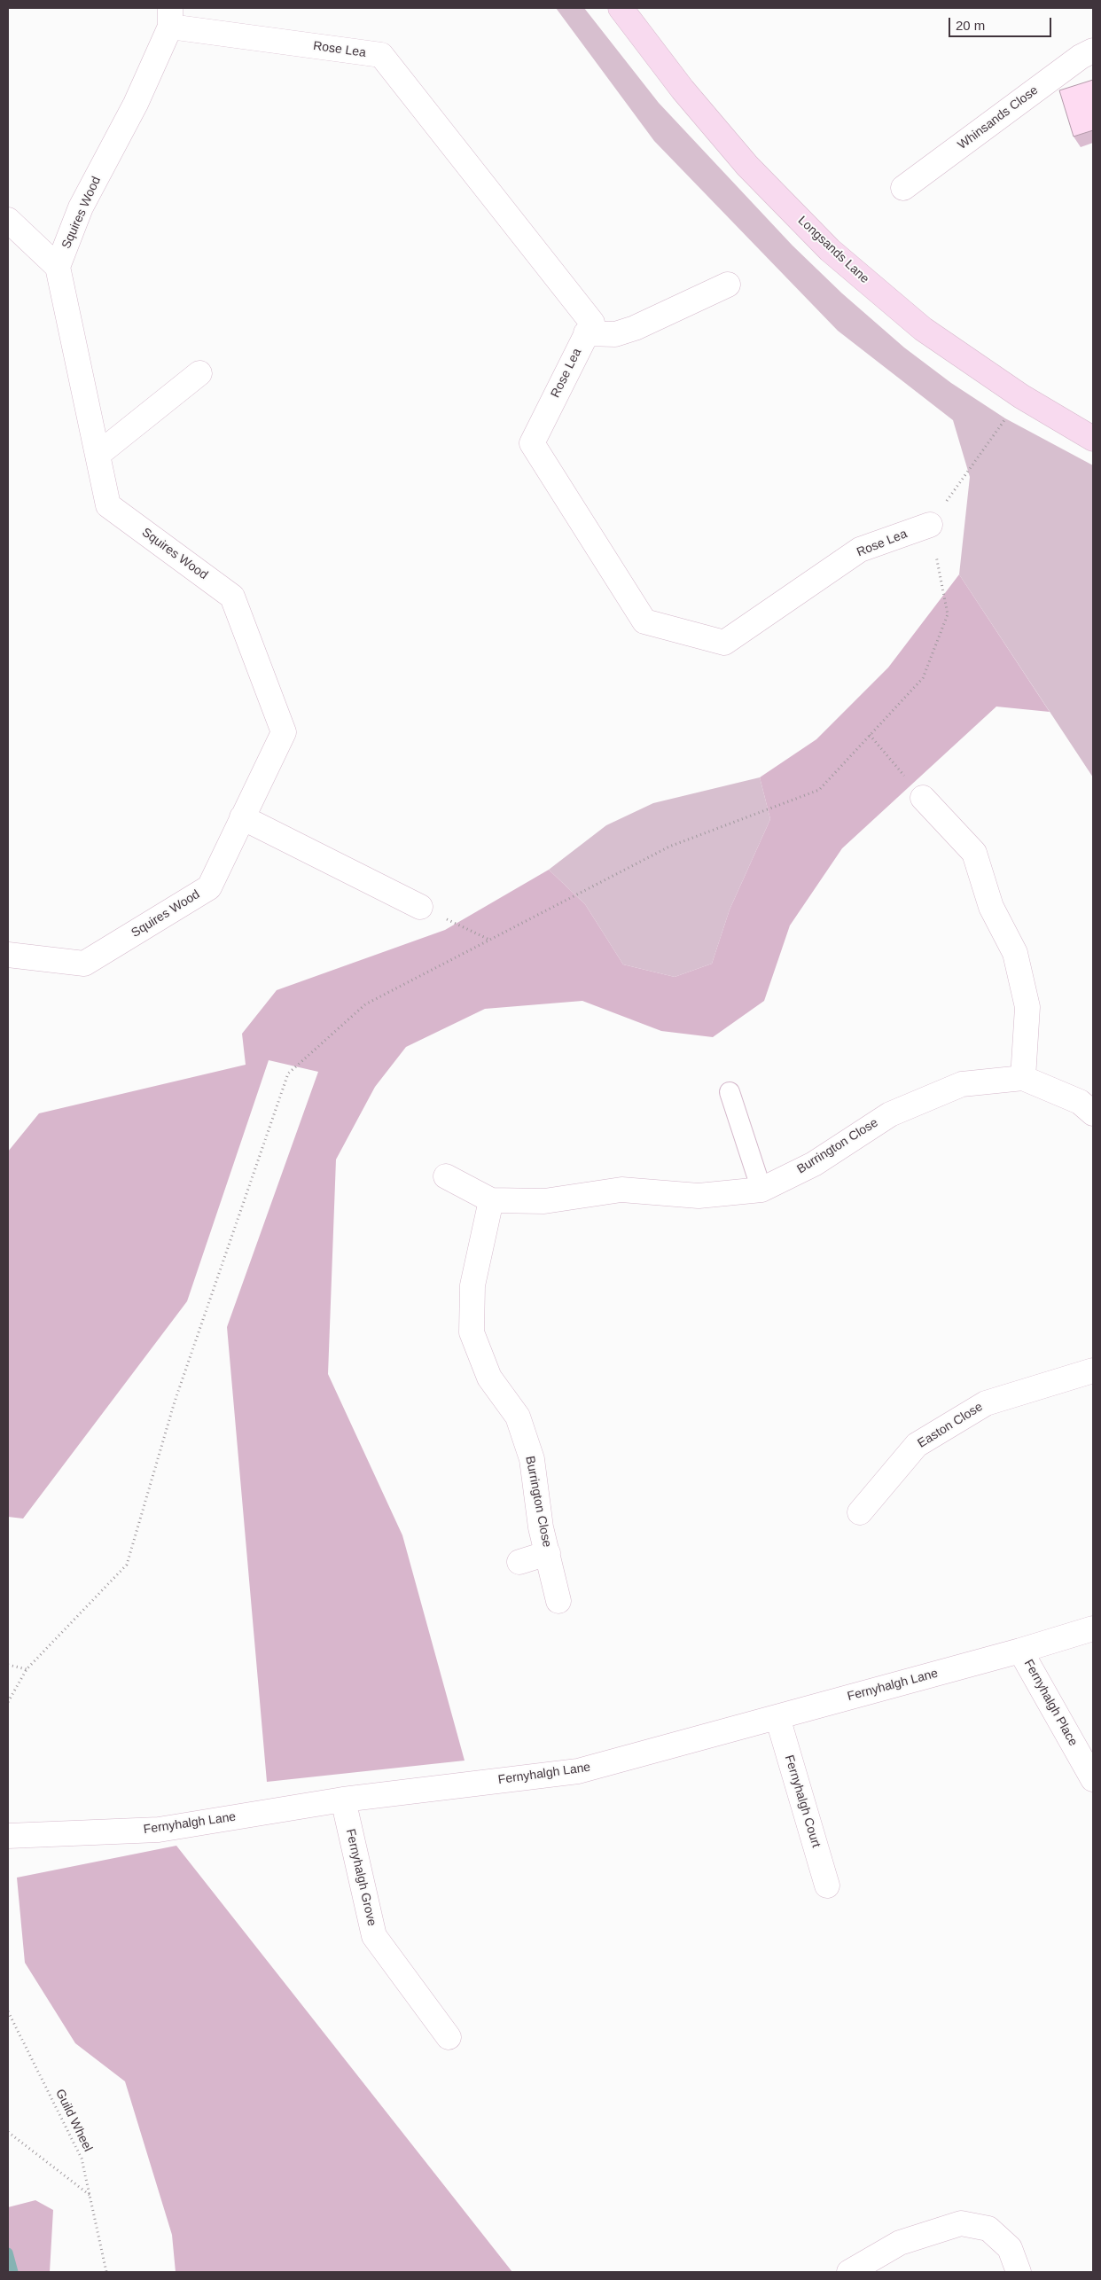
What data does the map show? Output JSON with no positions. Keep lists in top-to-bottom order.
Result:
{
  "streets": {
    "main road": ["Longsands Lane"],
    "street": [
      "Rose Lea",
      "Whinsands Close",
      "Squires Wood",
      "Burrington Close",
      "Easton Close",
      "Fernyhalgh Lane",
      "Fernyhalgh Place",
      "Fernyhalgh Court",
      "Fernyhalgh Grove"
    ],
    "path": ["Guild Wheel"]
  },
  "crossings": [
    ["Rose Lea", "Squires Wood"],
    ["Fernyhalgh Lane", "Fernyhalgh Place"],
    ["Fernyhalgh Lane", "Fernyhalgh Court"],
    ["Fernyhalgh Lane", "Fernyhalgh Grove"]
  ],
  "scale_bar": "20 m"
}
